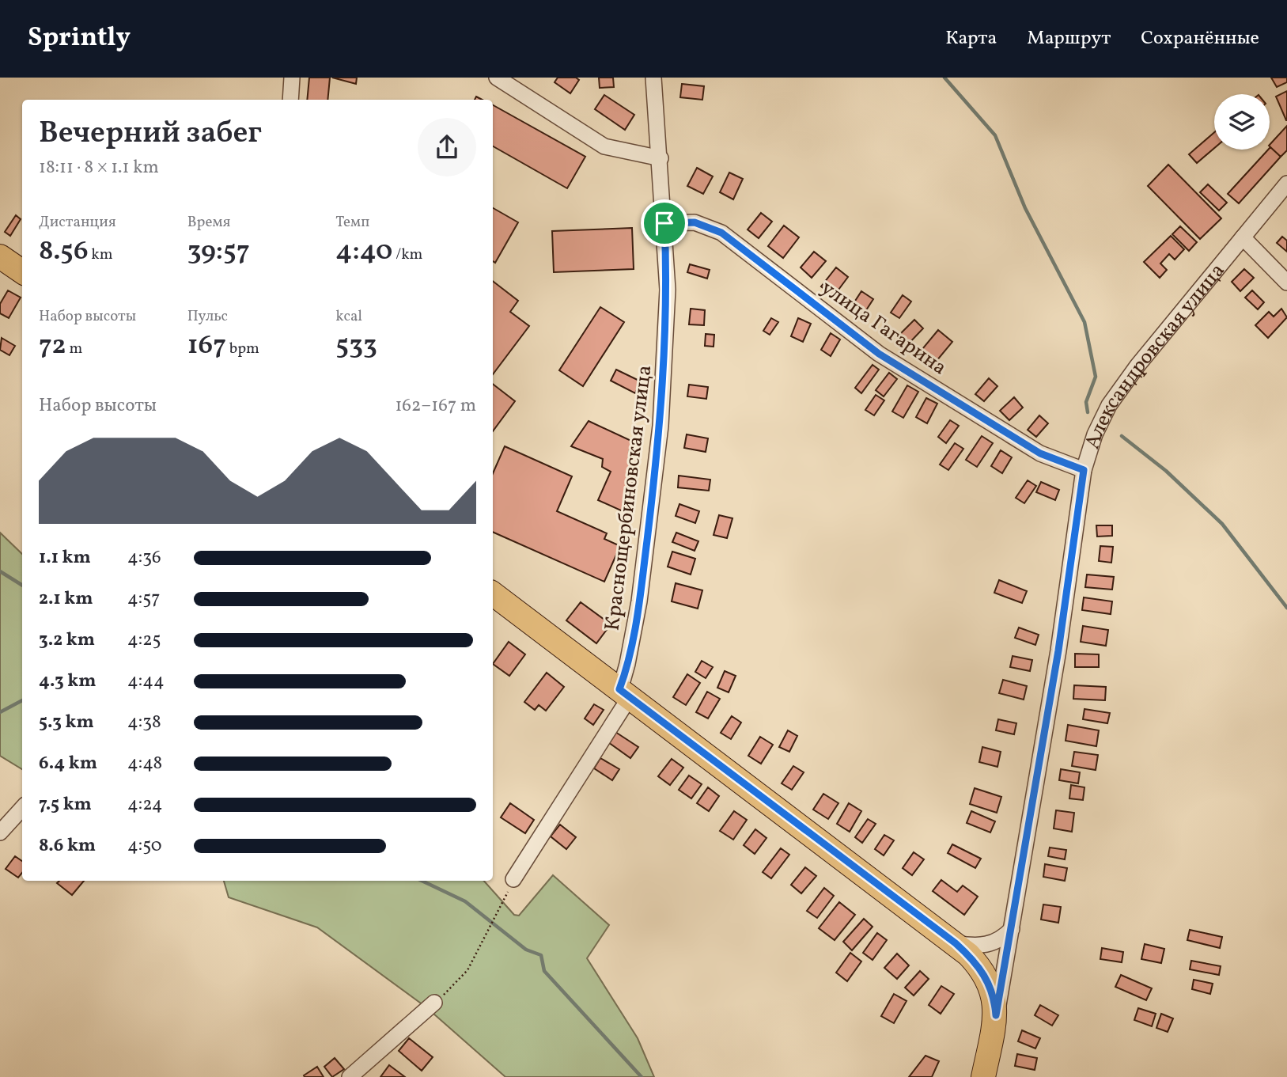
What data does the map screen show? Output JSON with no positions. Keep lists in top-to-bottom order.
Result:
{
  "streets": {
    "main road": ["Александровская улица"],
    "street": ["улица Гагарина", "Краснощербиновская улица"]
  },
  "crossings": [
    ["улица Гагарина", "Александровская улица"],
    ["улица Гагарина", "Краснощербиновская улица"]
  ],
  "page": {
    "header": "Sprintly",
    "nav": ["Карта", "Маршрут", "Сохранённые"],
    "heading": ["Вечерний забег", "18:11 · 8 × 1.1 km"],
    "stats": [
      ["Дистанция", "8.56 km"],
      ["Время", "39:57"],
      ["Темп", "4:40 /km"],
      ["Набор высоты", "72 m"],
      ["Пульс", "167 bpm"],
      ["kcal", "533"]
    ],
    "chart": ["Набор высоты", "162–167 m"],
    "list": [
      {
        "name": "1.1 km",
        "note": "4:36"
      },
      {
        "name": "2.1 km",
        "note": "4:57"
      },
      {
        "name": "3.2 km",
        "note": "4:25"
      },
      {
        "name": "4.3 km",
        "note": "4:44"
      },
      {
        "name": "5.3 km",
        "note": "4:38"
      },
      {
        "name": "6.4 km",
        "note": "4:48"
      },
      {
        "name": "7.5 km",
        "note": "4:24"
      },
      {
        "name": "8.6 km",
        "note": "4:50"
      }
    ]
  }
}
